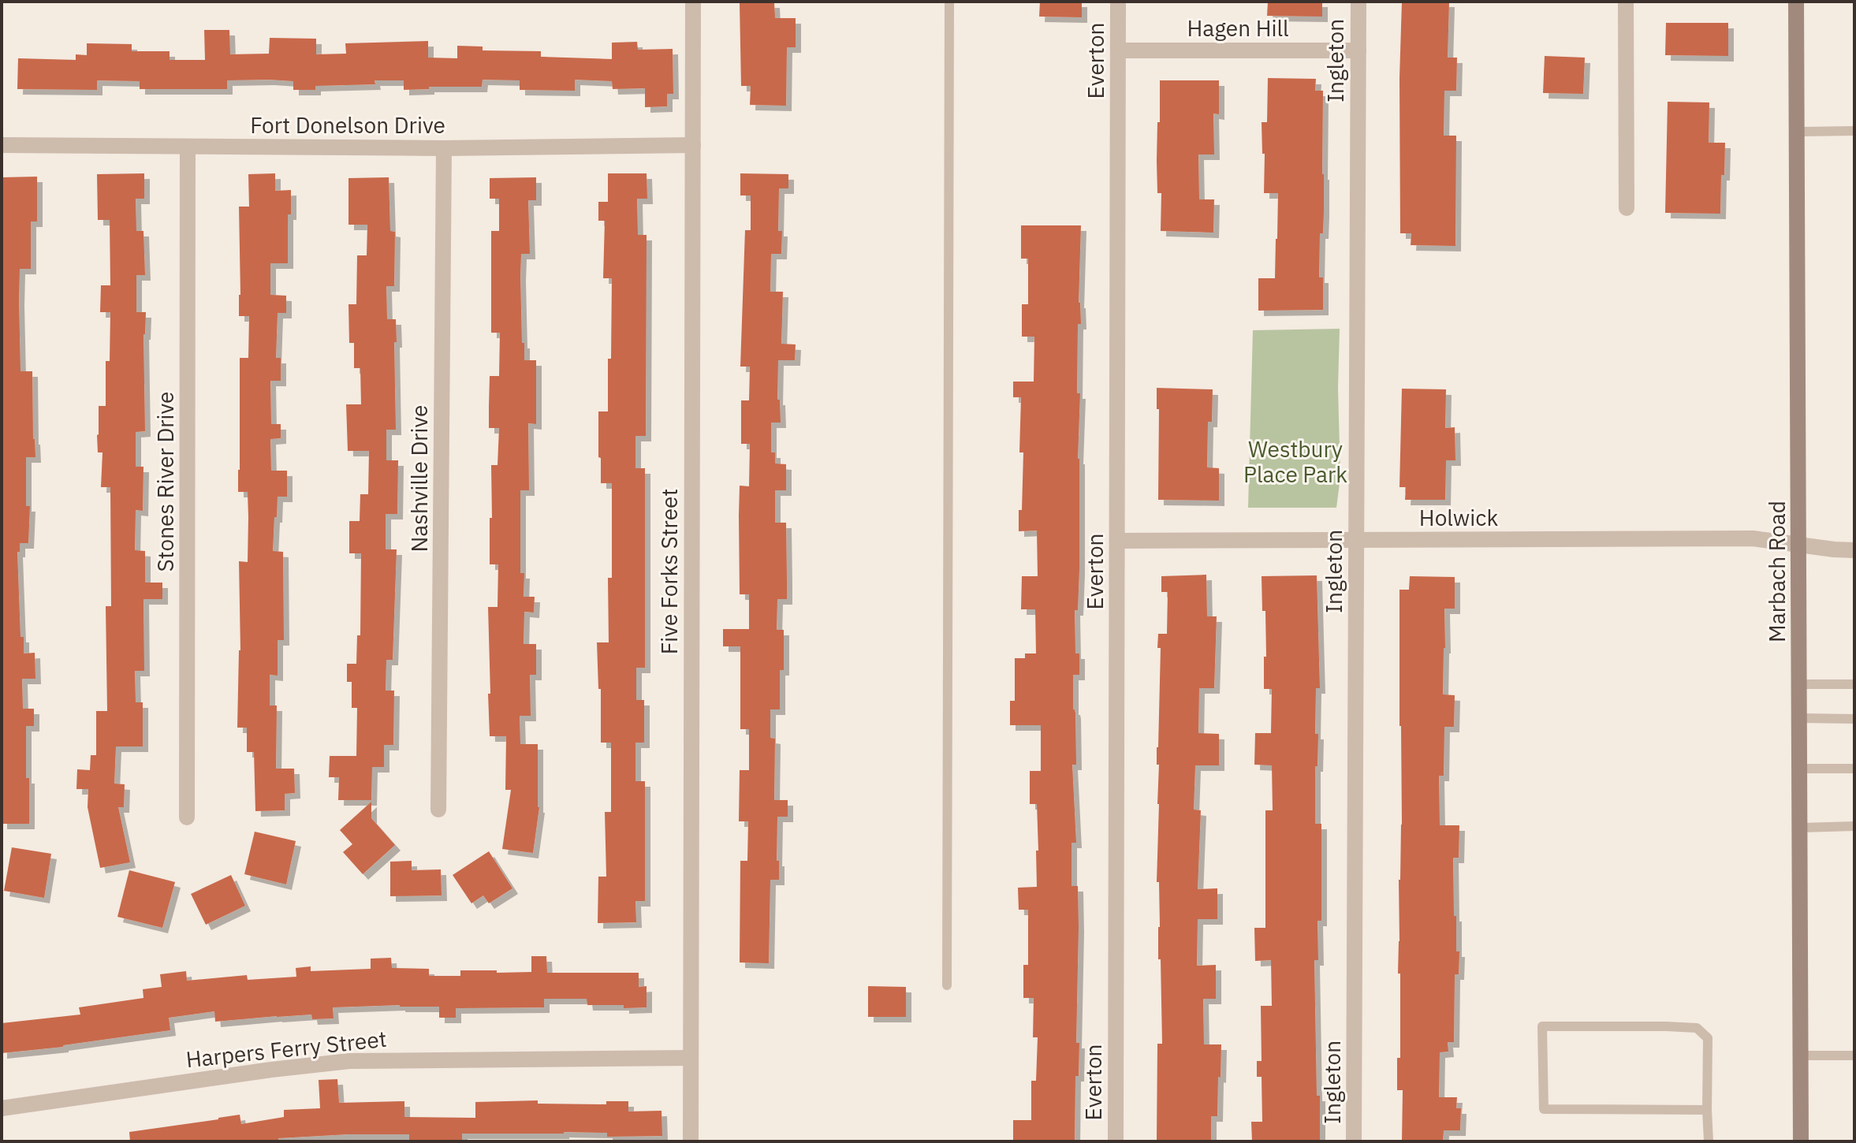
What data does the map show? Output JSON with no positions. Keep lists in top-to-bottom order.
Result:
{
  "streets": {
    "main road": ["Marbach Road"],
    "street": [
      "Hagen Hill",
      "Everton",
      "Ingleton",
      "Fort Donelson Drive",
      "Nashville Drive",
      "Stones River Drive",
      "Holwick",
      "Five Forks Street",
      "Harpers Ferry Street"
    ]
  },
  "crossings": [
    ["Hagen Hill", "Everton"],
    ["Hagen Hill", "Ingleton"],
    ["Everton", "Holwick"],
    ["Ingleton", "Holwick"],
    ["Fort Donelson Drive", "Nashville Drive"],
    ["Fort Donelson Drive", "Stones River Drive"],
    ["Fort Donelson Drive", "Five Forks Street"],
    ["Holwick", "Marbach Road"],
    ["Five Forks Street", "Harpers Ferry Street"]
  ],
  "parks": ["Westbury Place Park"]
}
